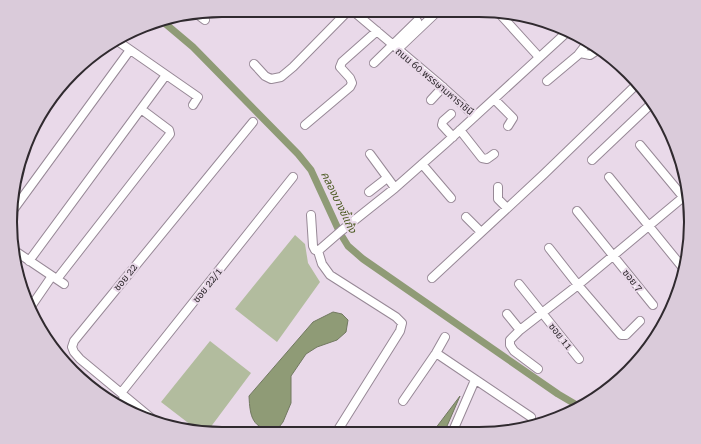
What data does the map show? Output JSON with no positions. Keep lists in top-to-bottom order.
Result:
{
  "streets": {
    "street": [
      "ถนน 60 พรรษามหาราชินี",
      "ซอย 22",
      "ซอย 7",
      "ซอย 22/1",
      "ซอย 11"
    ]
  },
  "crossings": [
    ["ซอย 22", "ซอย 22/1"]
  ],
  "water": ["คลองบางขี้แก้ง"]
}
